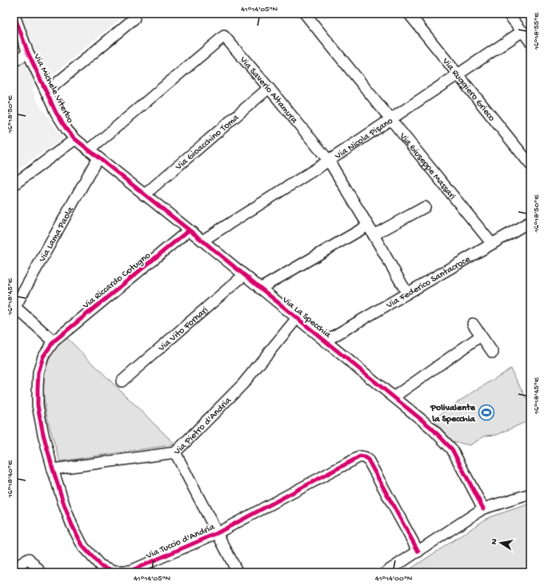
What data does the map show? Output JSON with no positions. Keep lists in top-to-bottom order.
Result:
{
  "streets": {
    "street": [
      "Via Michele Viterbo",
      "Via Saverio Altamura",
      "Via Ruggiero Grieco",
      "Via Nicola Pisano",
      "Via Gioacchino Toma",
      "Via Giuseppe Massari",
      "Via Lama Paola",
      "Via Riccardo Cotugno",
      "Via Federico Santacroce",
      "Via La Specchia",
      "Via Vito Fornari",
      "Via Pietro d'Andria",
      "Via Tuccio d'Andria"
    ]
  },
  "crossings": [
    ["Via Michele Viterbo", "Via Saverio Altamura"],
    ["Via Michele Viterbo", "Via Lama Paola"],
    ["Via Michele Viterbo", "Via La Specchia"],
    ["Via Saverio Altamura", "Via Nicola Pisano"],
    ["Via Saverio Altamura", "Via Gioacchino Toma"],
    ["Via Saverio Altamura", "Via Federico Santacroce"],
    ["Via Ruggiero Grieco", "Via Nicola Pisano"],
    ["Via Nicola Pisano", "Via Giuseppe Massari"],
    ["Via Nicola Pisano", "Via La Specchia"],
    ["Via Gioacchino Toma", "Via La Specchia"],
    ["Via Giuseppe Massari", "Via Federico Santacroce"],
    ["Via Lama Paola", "Via La Specchia"],
    ["Via Riccardo Cotugno", "Via La Specchia"],
    ["Via Riccardo Cotugno", "Via Tuccio d'Andria"],
    ["Via Federico Santacroce", "Via La Specchia"],
    ["Via La Specchia", "Via Vito Fornari"],
    ["Via La Specchia", "Via Pietro d'Andria"],
    ["Via Pietro d'Andria", "Via Tuccio d'Andria"]
  ],
  "places": {
    "sports": ["Polivalente la Specchia"]
  },
  "north": "left",
  "coordinates": [
    "41°14'05\"N",
    "16°18'55\"E",
    "16°18'50\"E",
    "16°18'45\"E",
    "16°18'40\"E",
    "41°14'00\"N"
  ]
}
